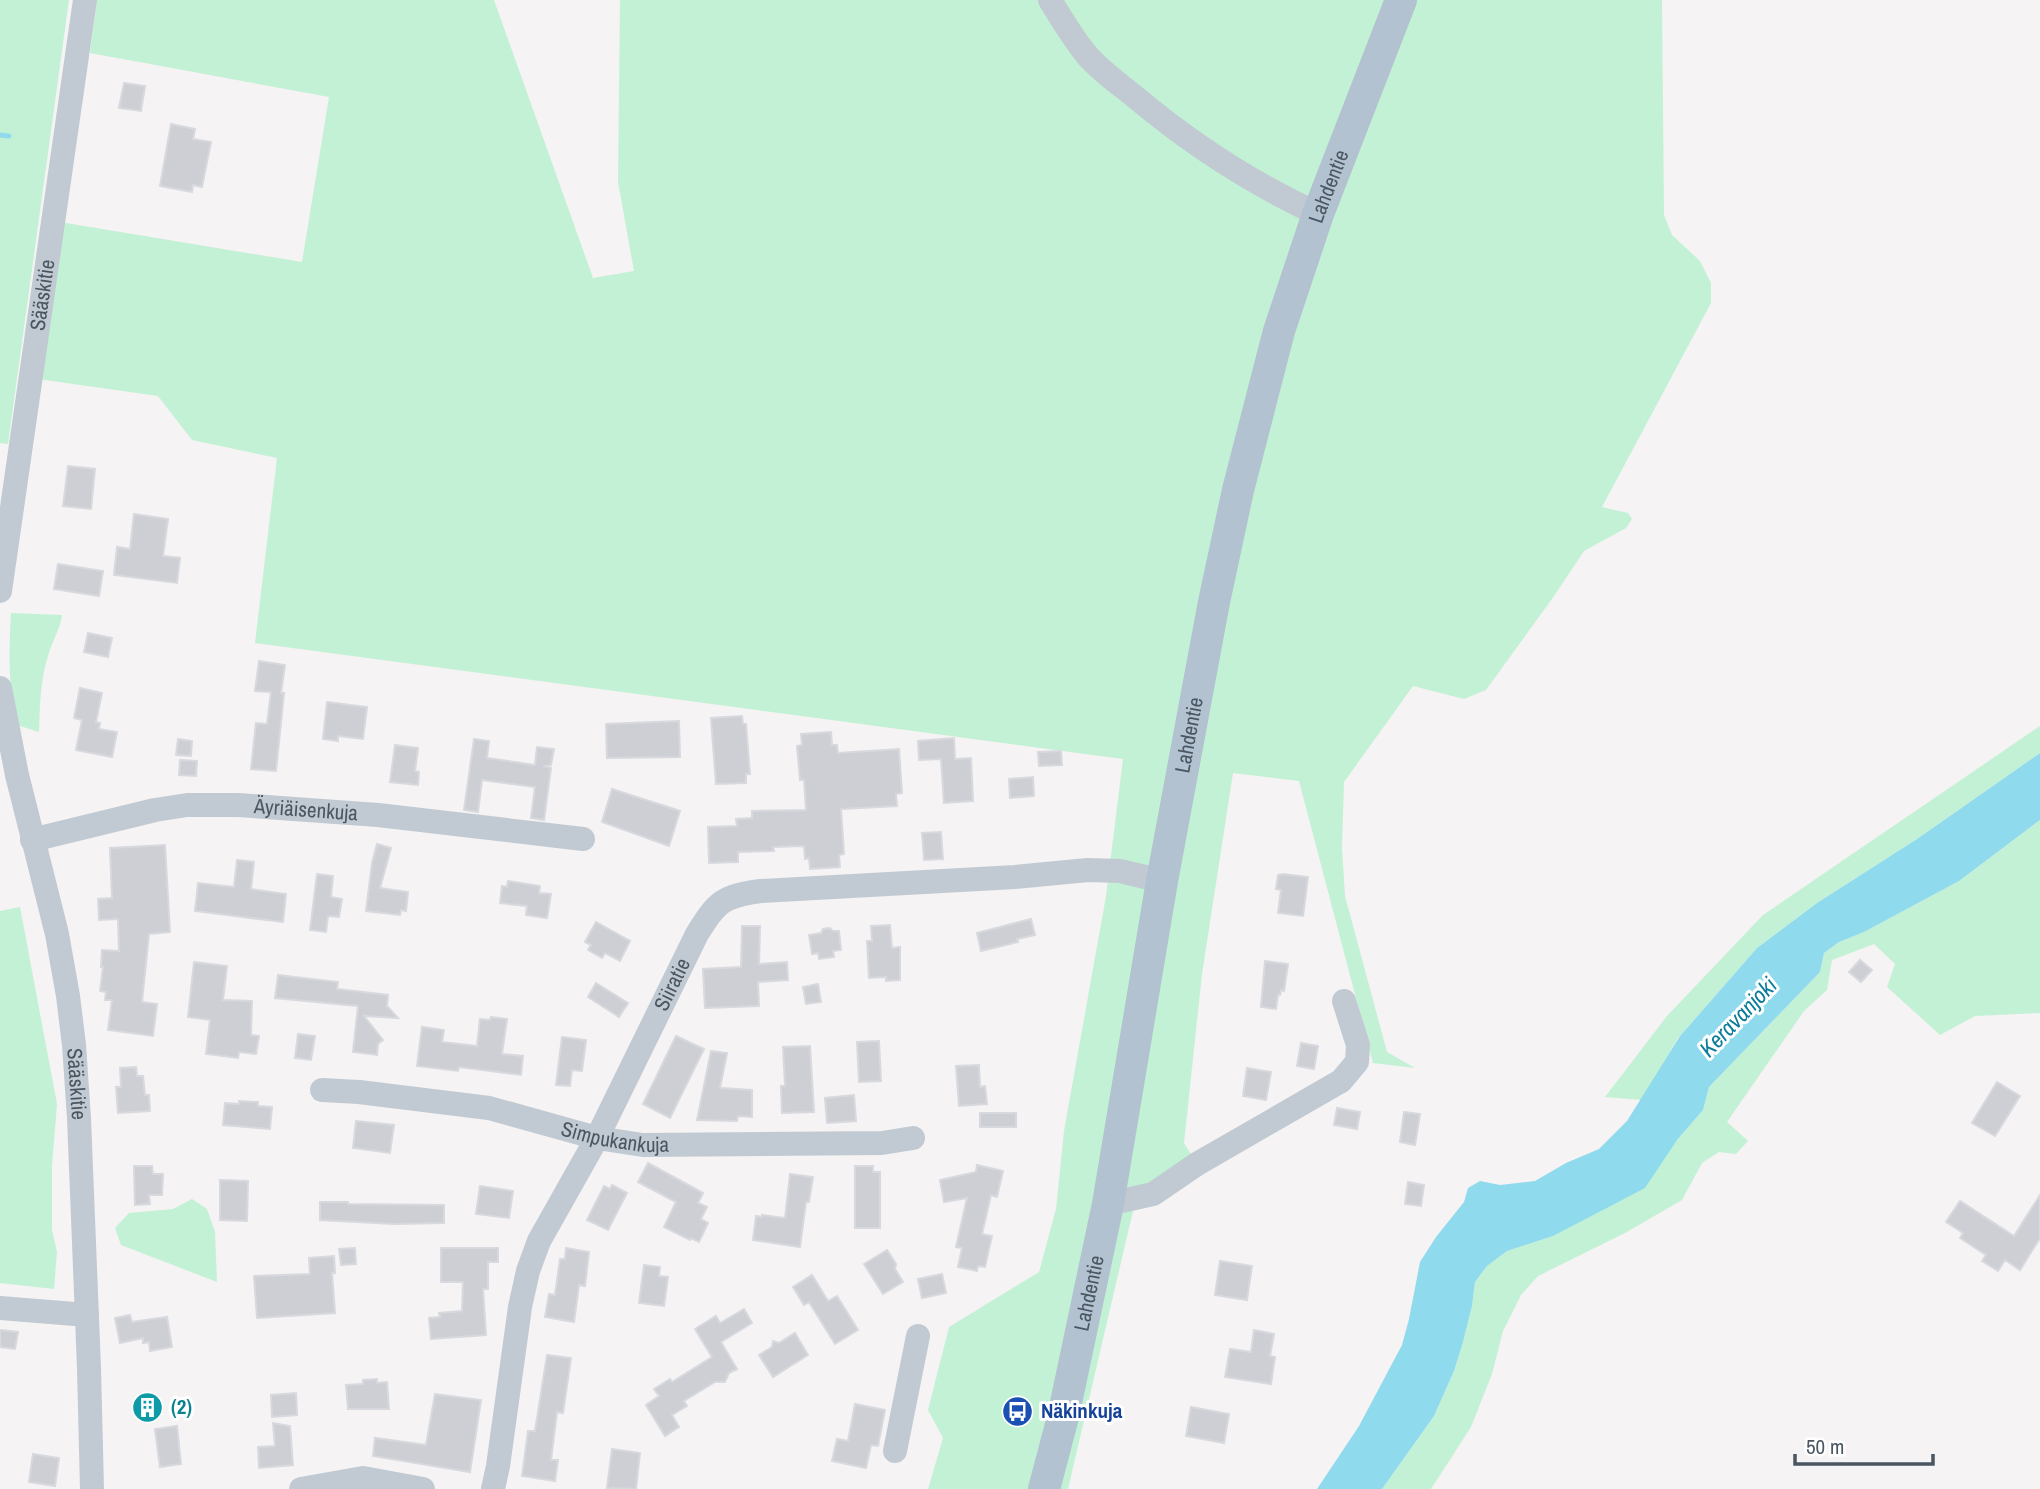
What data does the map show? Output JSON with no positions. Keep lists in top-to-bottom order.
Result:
{
  "streets": {
    "main road": ["Lahdentie"],
    "street": [
      "Sääskitie",
      "Äyriäisenkuja",
      "Siiratie",
      "Simpukankuja"
    ]
  },
  "crossings": [
    ["Lahdentie", "Siiratie"],
    ["Sääskitie", "Äyriäisenkuja"],
    ["Siiratie", "Simpukankuja"]
  ],
  "water": ["Keravanjoki"],
  "places": {
    "building": ["(2)"],
    "bus stop": ["Näkinkuja"]
  },
  "scale_bar": "50 m"
}
